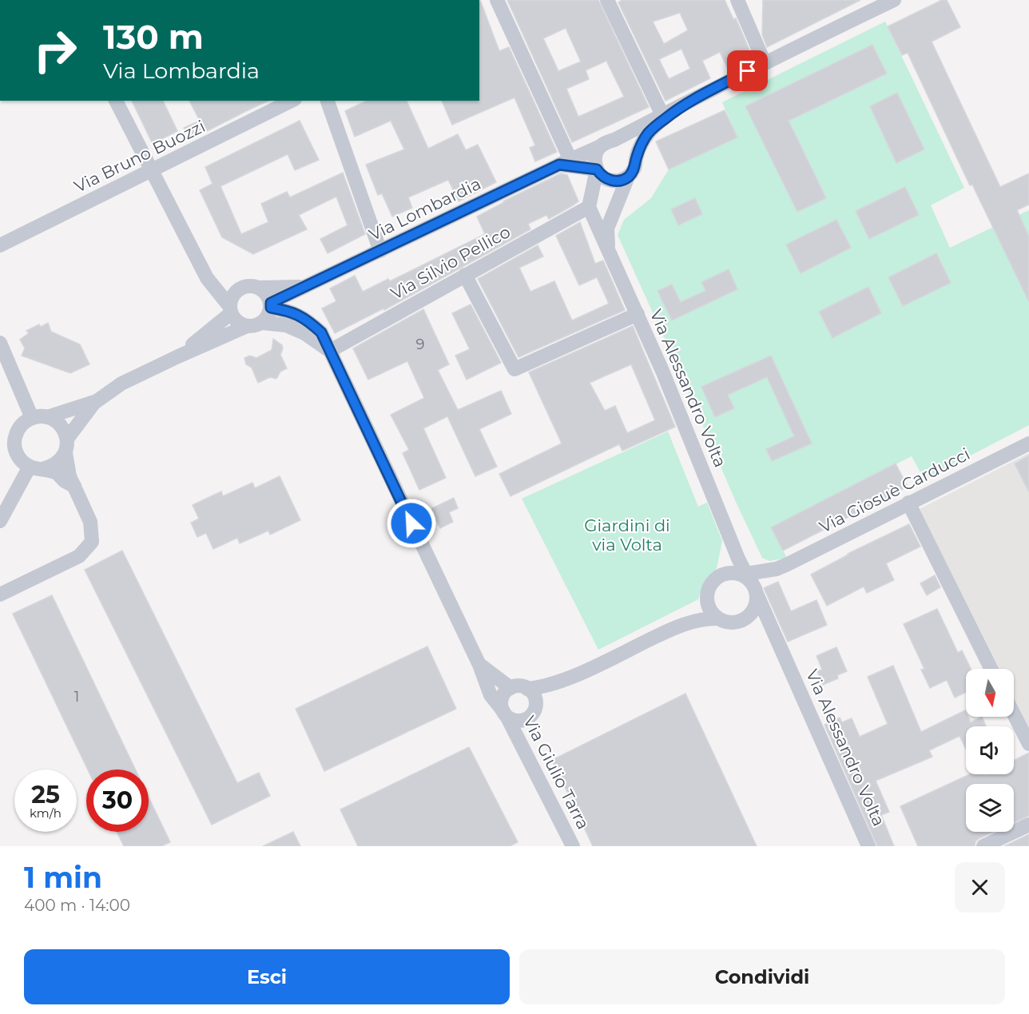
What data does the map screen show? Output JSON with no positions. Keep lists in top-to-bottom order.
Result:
{
  "streets": {
    "street": [
      "Via Bruno Buozzi",
      "Via Lombardia",
      "Via Silvio Pellico",
      "Via Alessandro Volta",
      "Via Giosuè Carducci",
      "Via Giulio Tarra"
    ]
  },
  "crossings": [
    ["Via Lombardia", "Via Alessandro Volta"],
    ["Via Lombardia", "Via Giulio Tarra"],
    ["Via Silvio Pellico", "Via Alessandro Volta"],
    ["Via Silvio Pellico", "Via Giulio Tarra"],
    ["Via Alessandro Volta", "Via Giosuè Carducci"]
  ],
  "parks": ["Giardini di via Volta"],
  "house_numbers": ["9", "1"],
  "north": "bottom",
  "page": {
    "turn": ["130 m", "Via Lombardia"],
    "speed": "25 km/h",
    "limit": "30",
    "heading": ["1 min", "400 m · 14:00"],
    "buttons": ["Esci", "Condividi"]
  }
}
